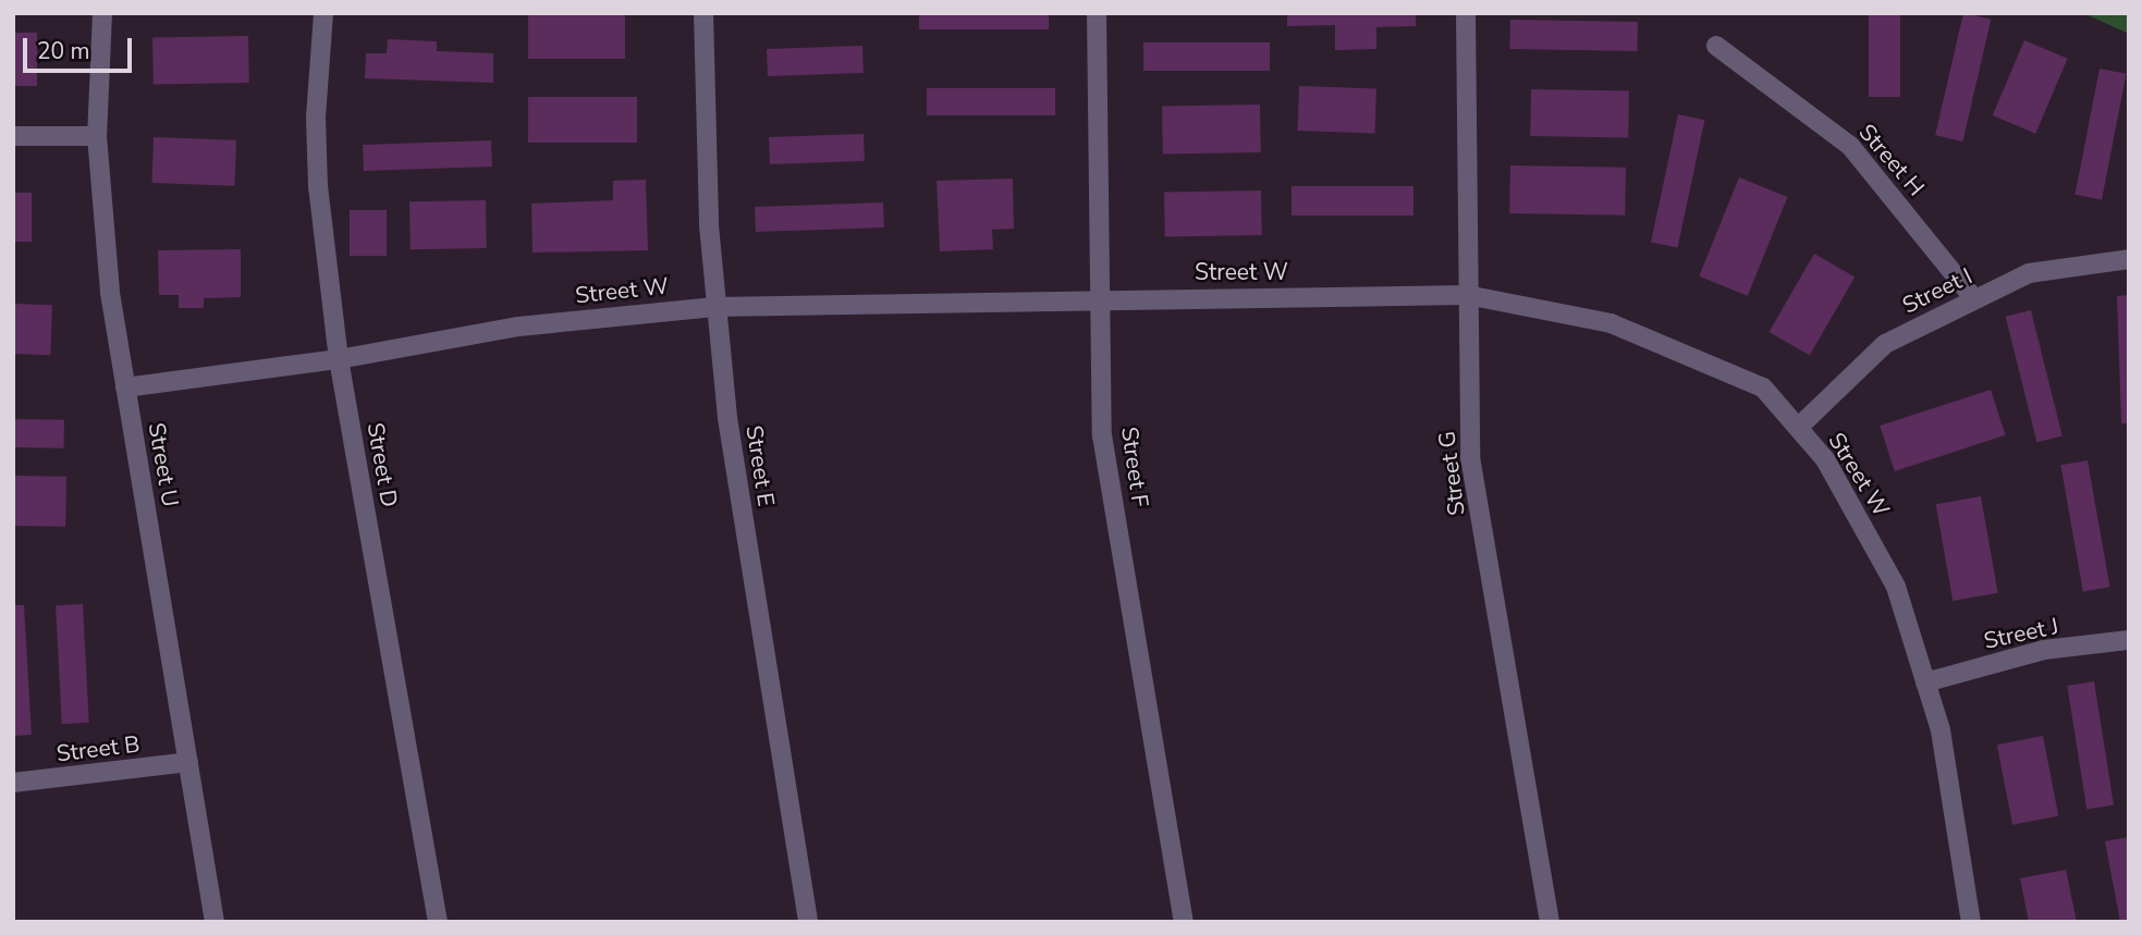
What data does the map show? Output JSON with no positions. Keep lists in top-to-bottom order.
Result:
{
  "streets": {
    "street": [
      "Street H",
      "Street W",
      "Street I",
      "Street U",
      "Street D",
      "Street E",
      "Street F",
      "Street G",
      "Street J",
      "Street B"
    ]
  },
  "crossings": [
    ["Street H", "Street I"],
    ["Street W", "Street I"],
    ["Street W", "Street U"],
    ["Street W", "Street D"],
    ["Street W", "Street E"],
    ["Street W", "Street F"],
    ["Street W", "Street G"],
    ["Street W", "Street J"],
    ["Street U", "Street B"]
  ],
  "scale_bar": "20 m"
}
